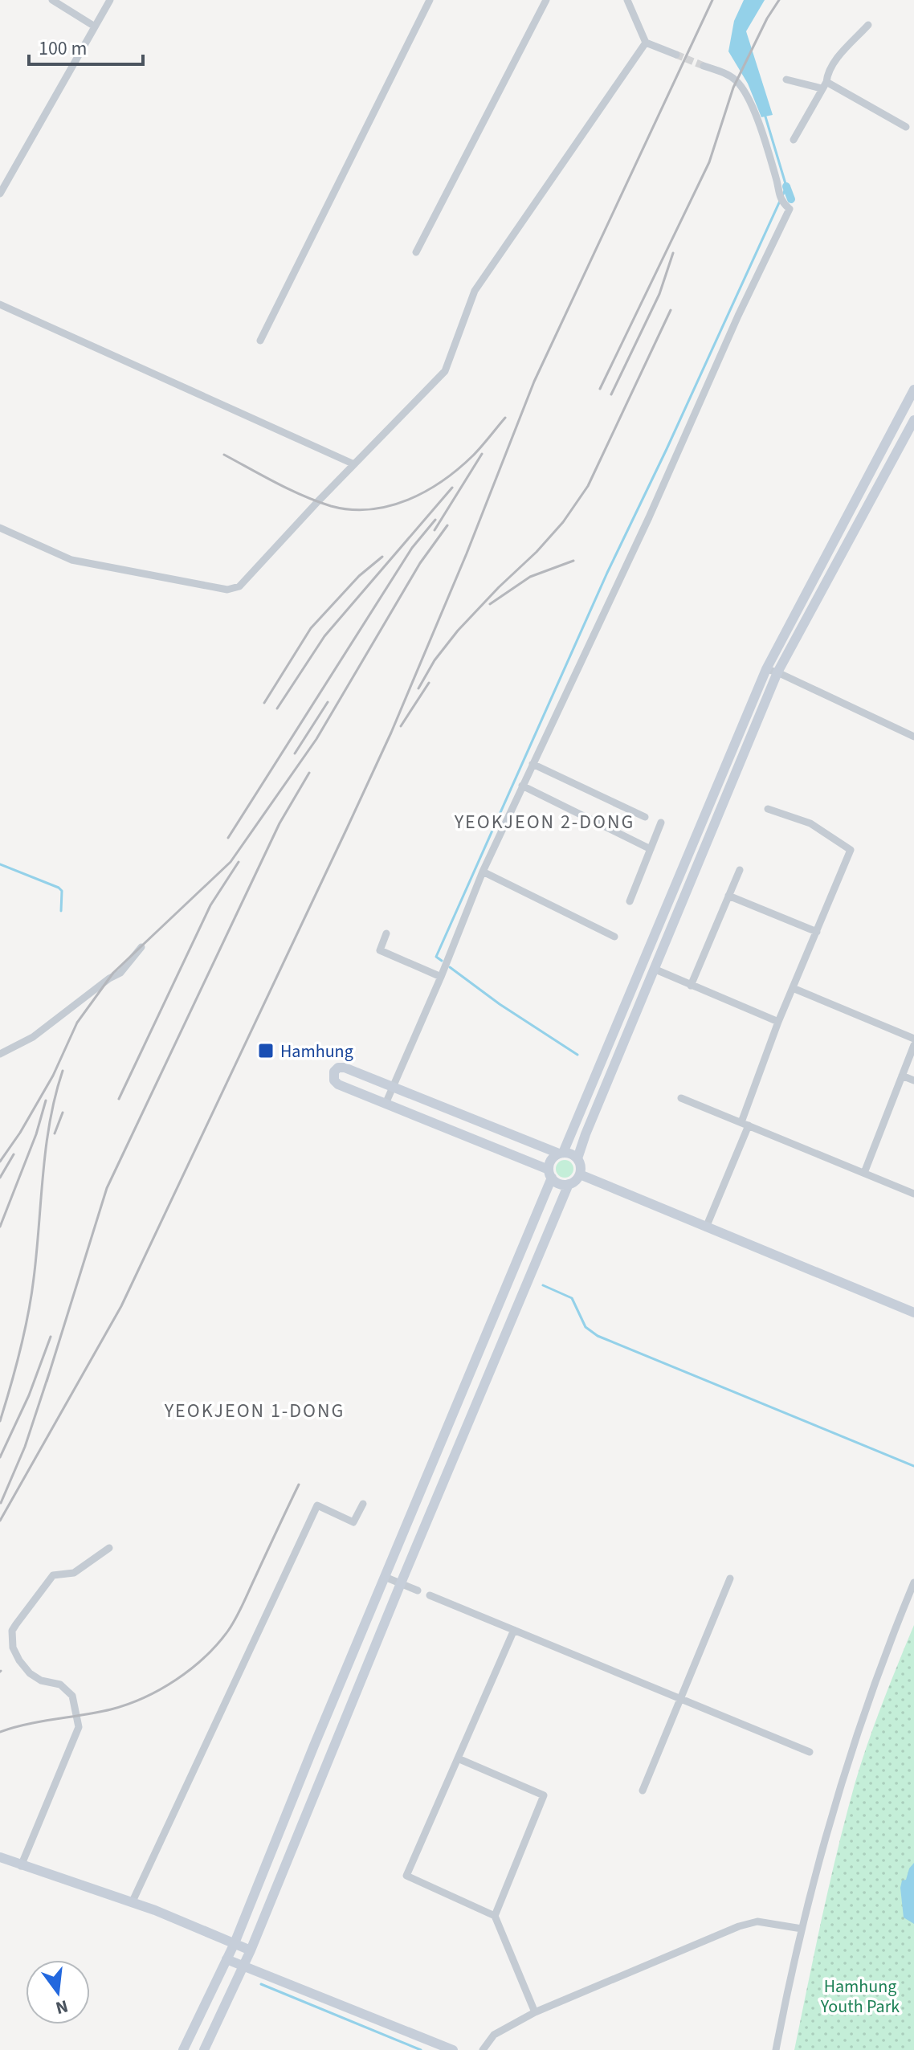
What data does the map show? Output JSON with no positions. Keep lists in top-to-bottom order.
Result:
{
  "districts": ["YEOKJEON 2-DONG", "YEOKJEON 1-DONG"],
  "parks": ["Hamhung Youth Park"],
  "places": {
    "transit": ["Hamhung"]
  },
  "scale_bar": "100 m",
  "north": "bottom"
}
